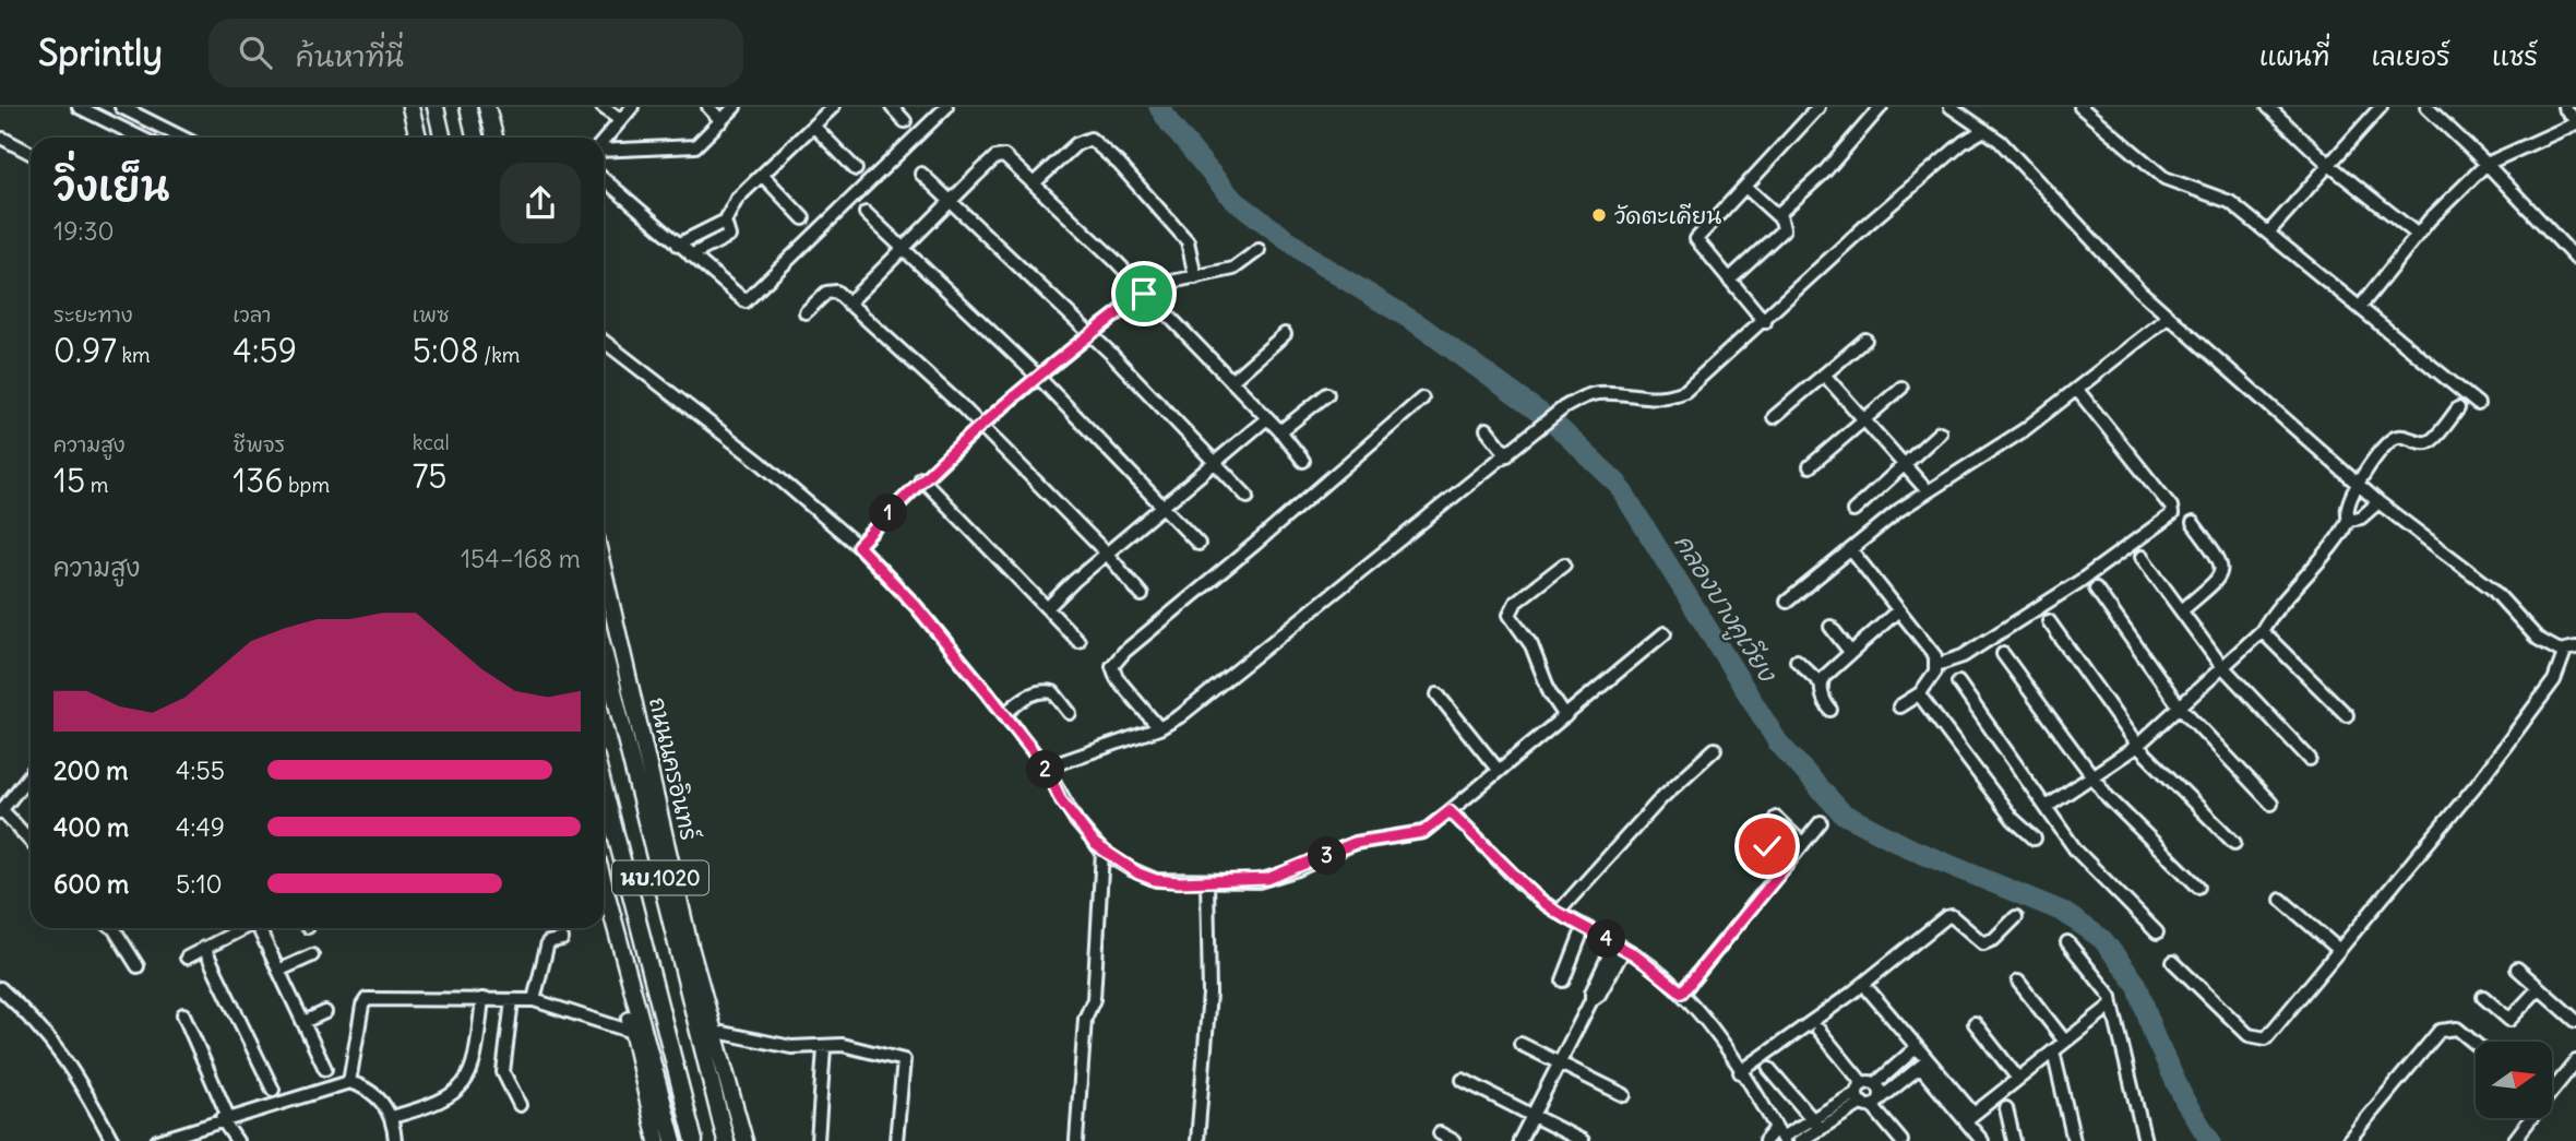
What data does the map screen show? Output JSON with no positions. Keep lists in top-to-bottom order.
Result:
{
  "streets": {
    "main road": ["ถนนนครอินทร์", "นบ.1020"]
  },
  "water": ["คลองบางคูเวียง"],
  "places": ["วัดตะเคียน"],
  "north": "right",
  "page": {
    "header": "Sprintly",
    "search": "ค้นหาที่นี่",
    "nav": ["แผนที่", "เลเยอร์", "แชร์"],
    "heading": ["วิ่งเย็น", "19:30"],
    "stats": [
      ["ระยะทาง", "0.97 km"],
      ["เวลา", "4:59"],
      ["เพซ", "5:08 /km"],
      ["ความสูง", "15 m"],
      ["ชีพจร", "136 bpm"],
      ["kcal", "75"]
    ],
    "pins": [
      "1",
      "2",
      "3",
      "4"
    ],
    "chart": ["ความสูง", "154–168 m"],
    "list": [
      {
        "name": "200 m",
        "note": "4:55"
      },
      {
        "name": "400 m",
        "note": "4:49"
      },
      {
        "name": "600 m",
        "note": "5:10"
      }
    ]
  }
}
